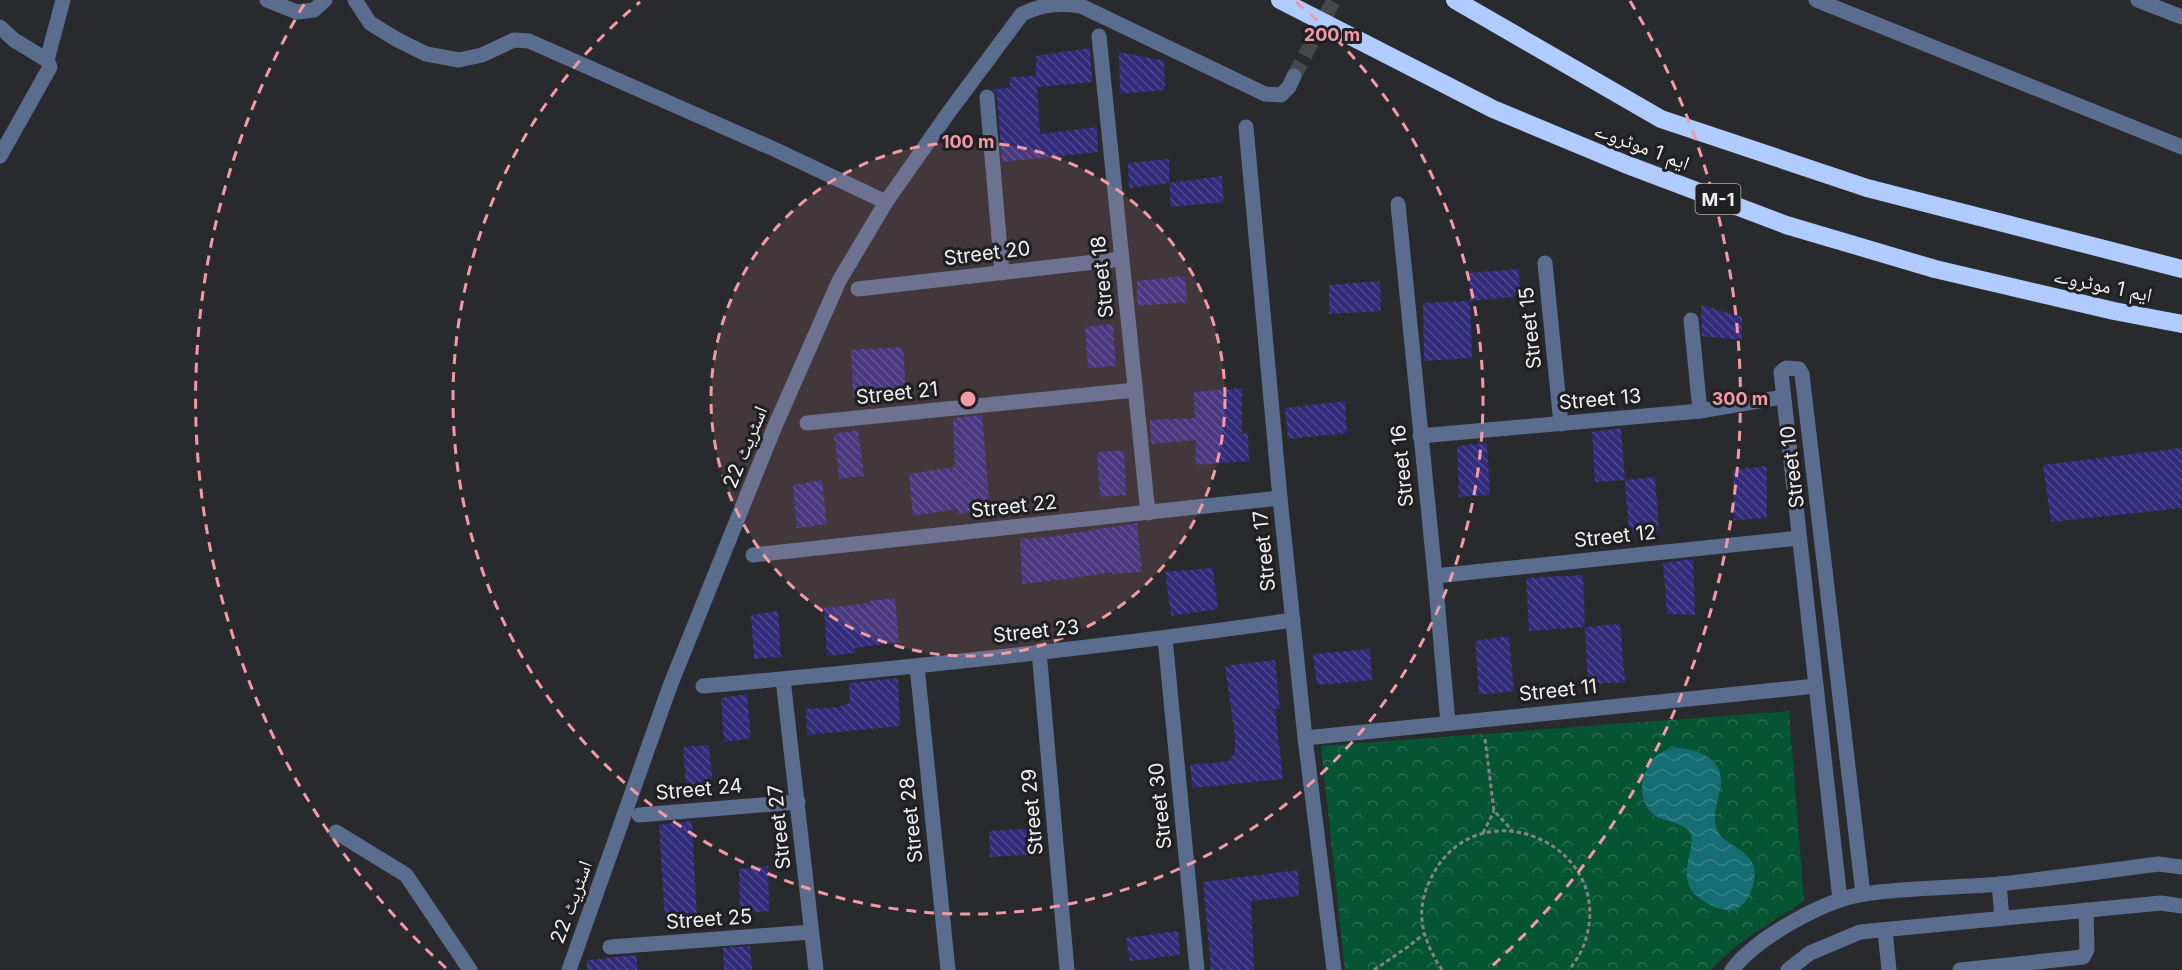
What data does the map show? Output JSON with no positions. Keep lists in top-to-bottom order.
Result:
{
  "streets": {
    "highway": ["ایم 1 موٹروے", "M-1"],
    "street": [
      "Street 20",
      "Street 18",
      "Street 15",
      "Street 21",
      "Street 13",
      "اسٹریٹ 22",
      "Street 16",
      "Street 10",
      "Street 22",
      "Street 12",
      "Street 17",
      "Street 23",
      "Street 11",
      "Street 24",
      "Street 30",
      "Street 29",
      "Street 28",
      "Street 27",
      "Street 25"
    ]
  },
  "crossings": [
    ["Street 20", "Street 18"],
    ["Street 18", "Street 21"],
    ["Street 18", "Street 22"],
    ["Street 15", "Street 13"],
    ["Street 13", "Street 16"],
    ["Street 13", "Street 10"],
    ["Street 16", "Street 12"],
    ["Street 16", "Street 11"],
    ["Street 10", "Street 12"],
    ["Street 10", "Street 11"],
    ["Street 22", "Street 17"],
    ["Street 17", "Street 23"],
    ["Street 17", "Street 11"],
    ["Street 23", "Street 30"],
    ["Street 23", "Street 29"],
    ["Street 23", "Street 28"],
    ["Street 23", "Street 27"],
    ["Street 24", "Street 27"],
    ["Street 27", "Street 25"]
  ],
  "rings": ["200 m", "100 m", "300 m"]
}
